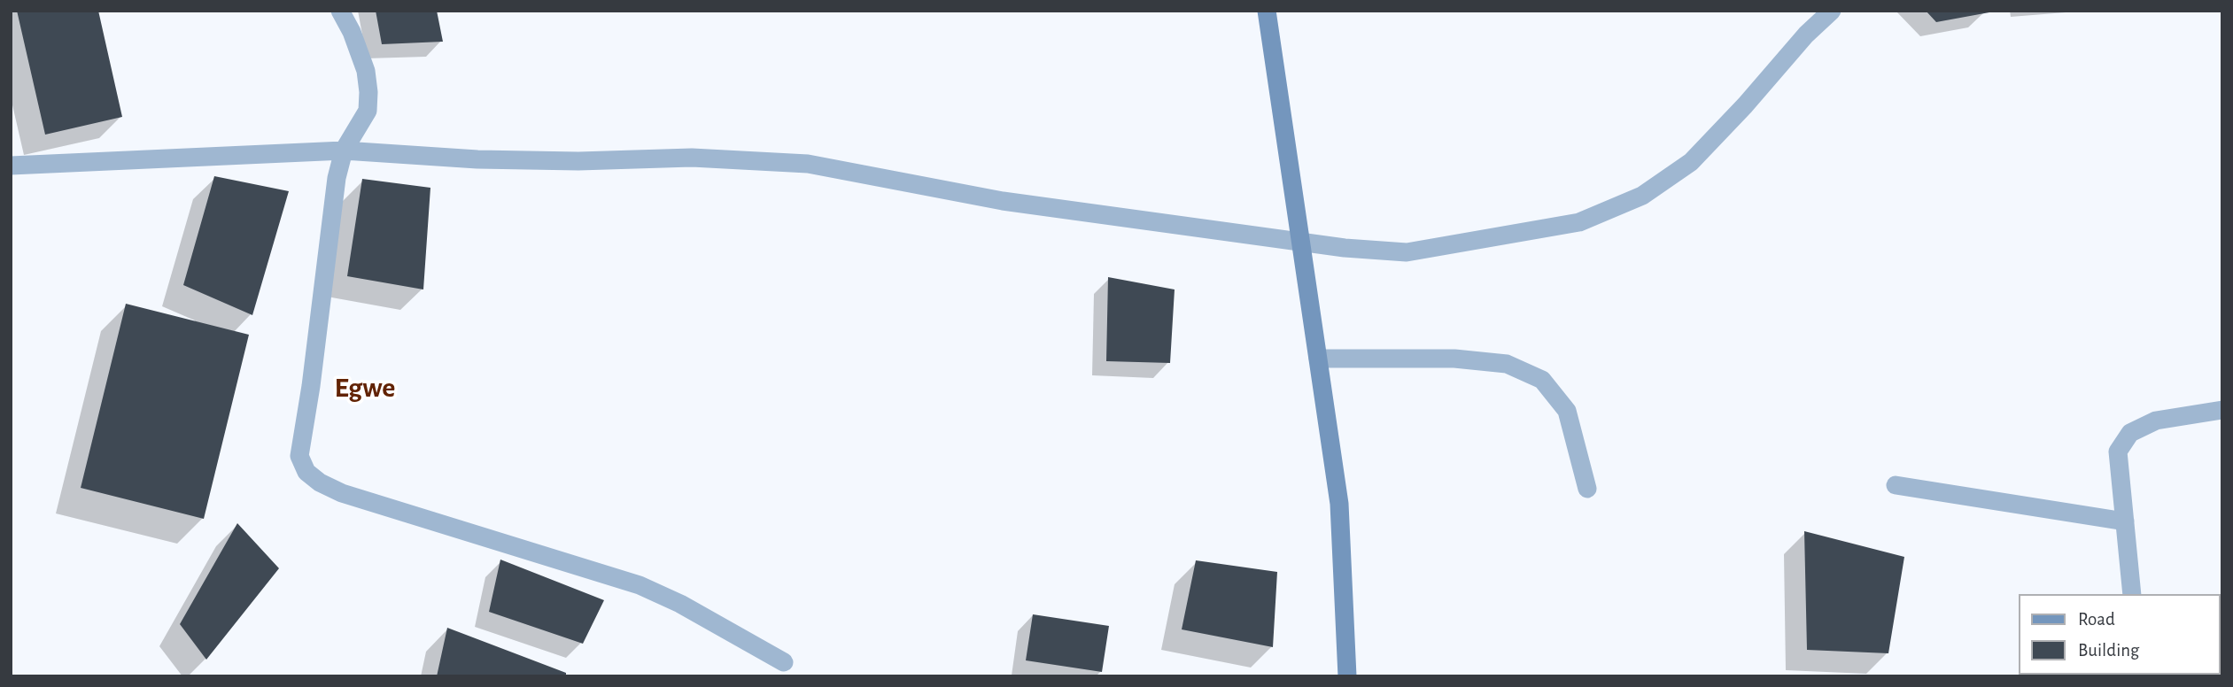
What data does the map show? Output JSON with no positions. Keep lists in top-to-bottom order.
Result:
{
  "districts": ["Egwe"],
  "legend": ["Road", "Building"]
}
